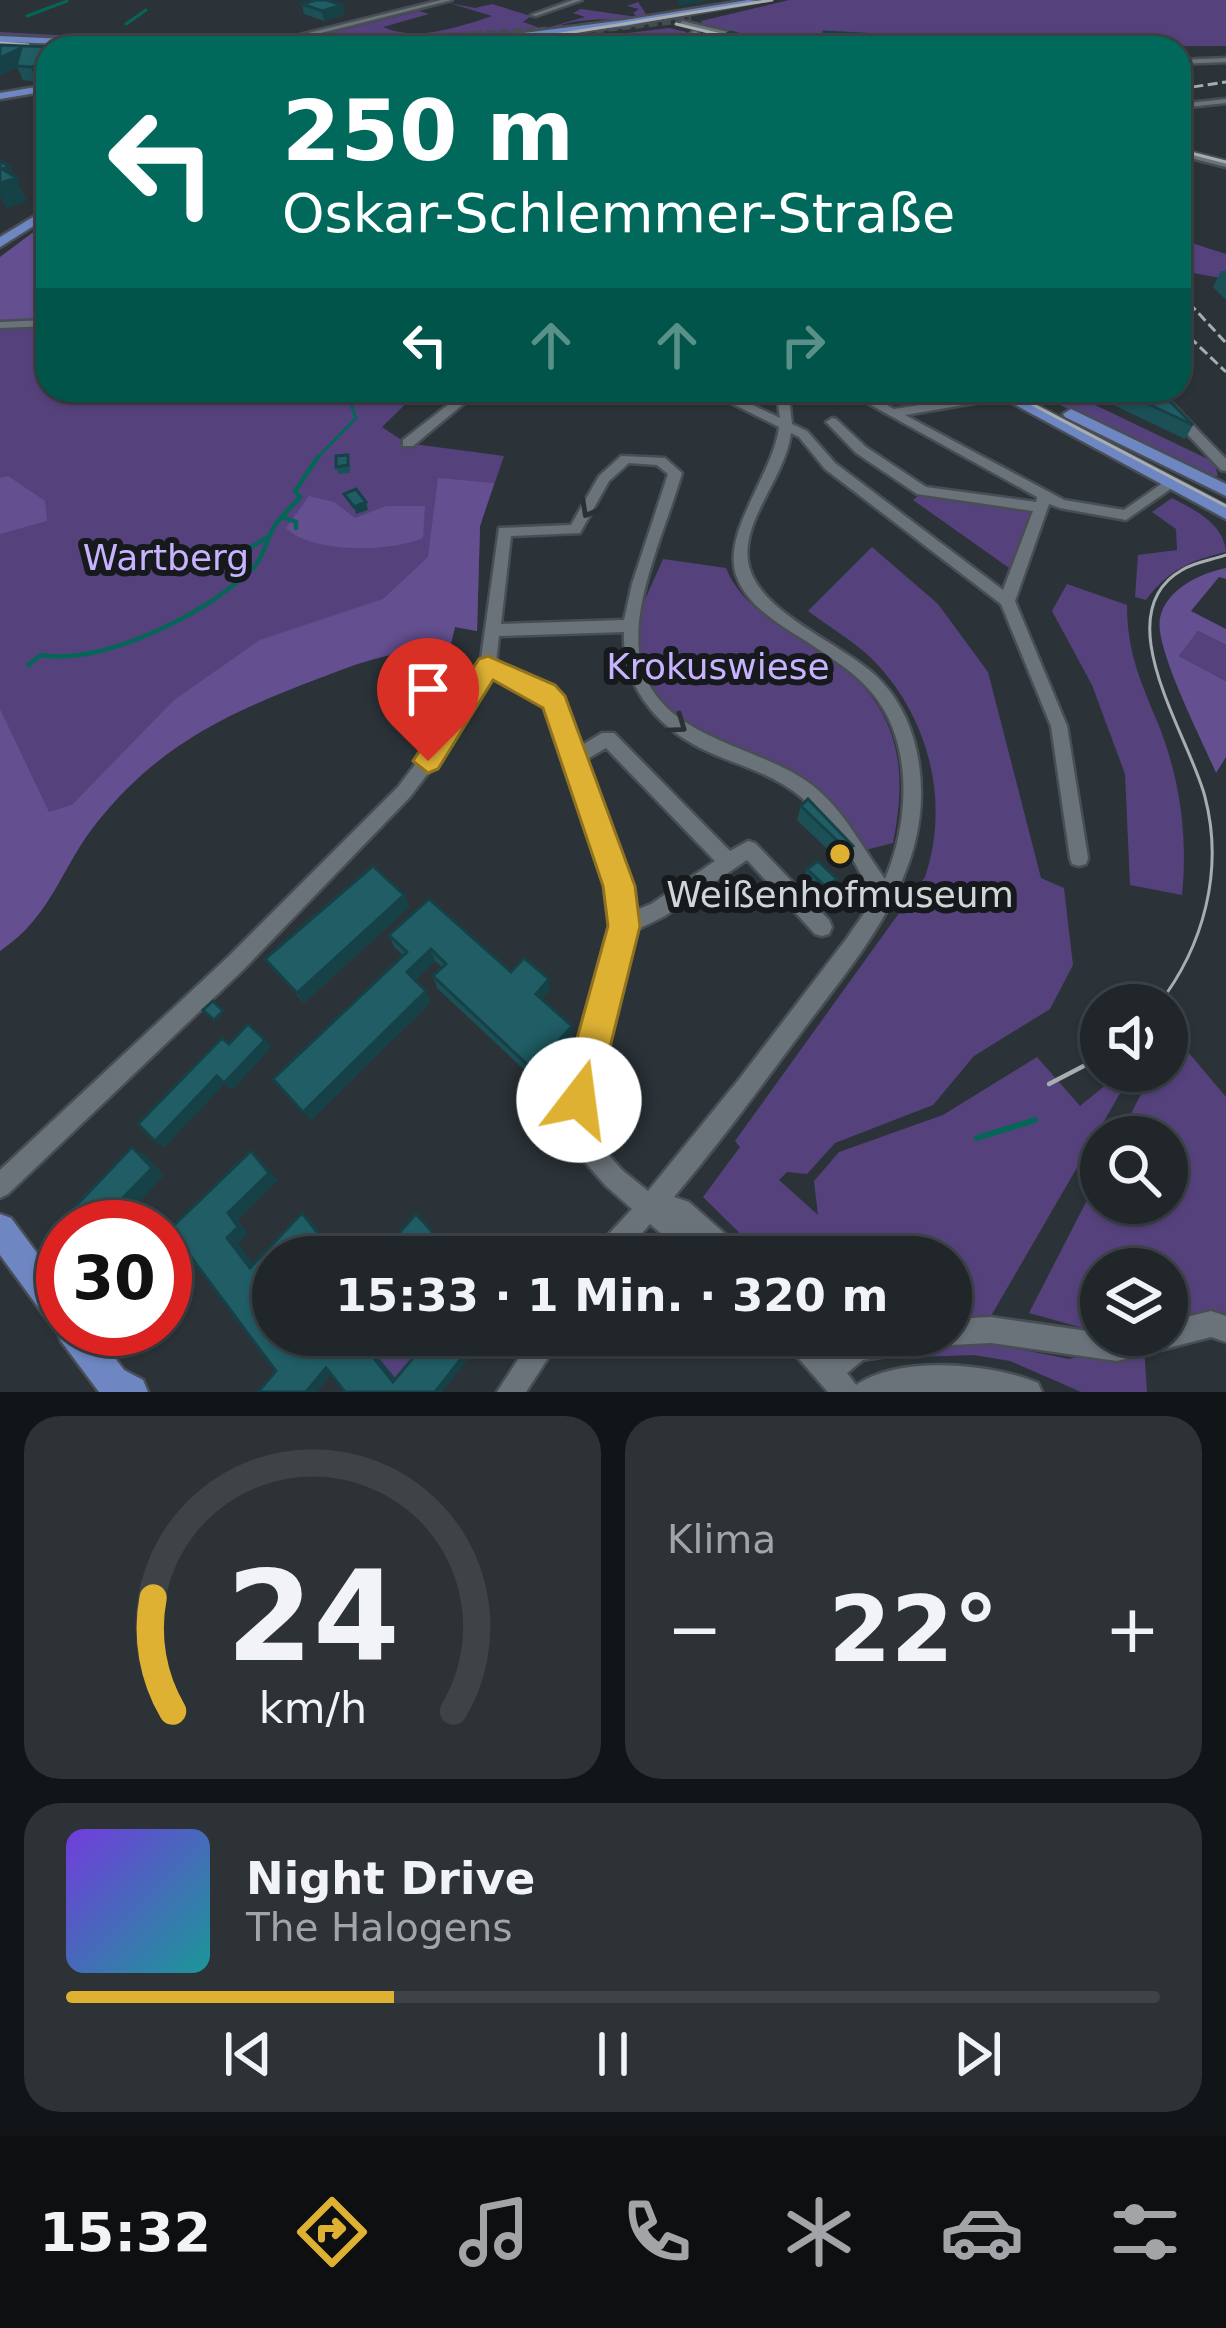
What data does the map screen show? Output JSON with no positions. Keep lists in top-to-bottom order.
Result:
{
  "parks": ["Wartberg", "Krokuswiese"],
  "places": ["Weißenhofmuseum"],
  "page": {
    "turn": ["250 m", "Oskar-Schlemmer-Straße"],
    "limit": "30",
    "trip": "15:33 · 1 Min. · 320 m",
    "tile": "Klima",
    "heat": ["−", "22°", "+"],
    "song": ["Night Drive", "The Halogens"],
    "tabs": "15:32",
    "gauge": ["24", "km/h"]
  }
}
